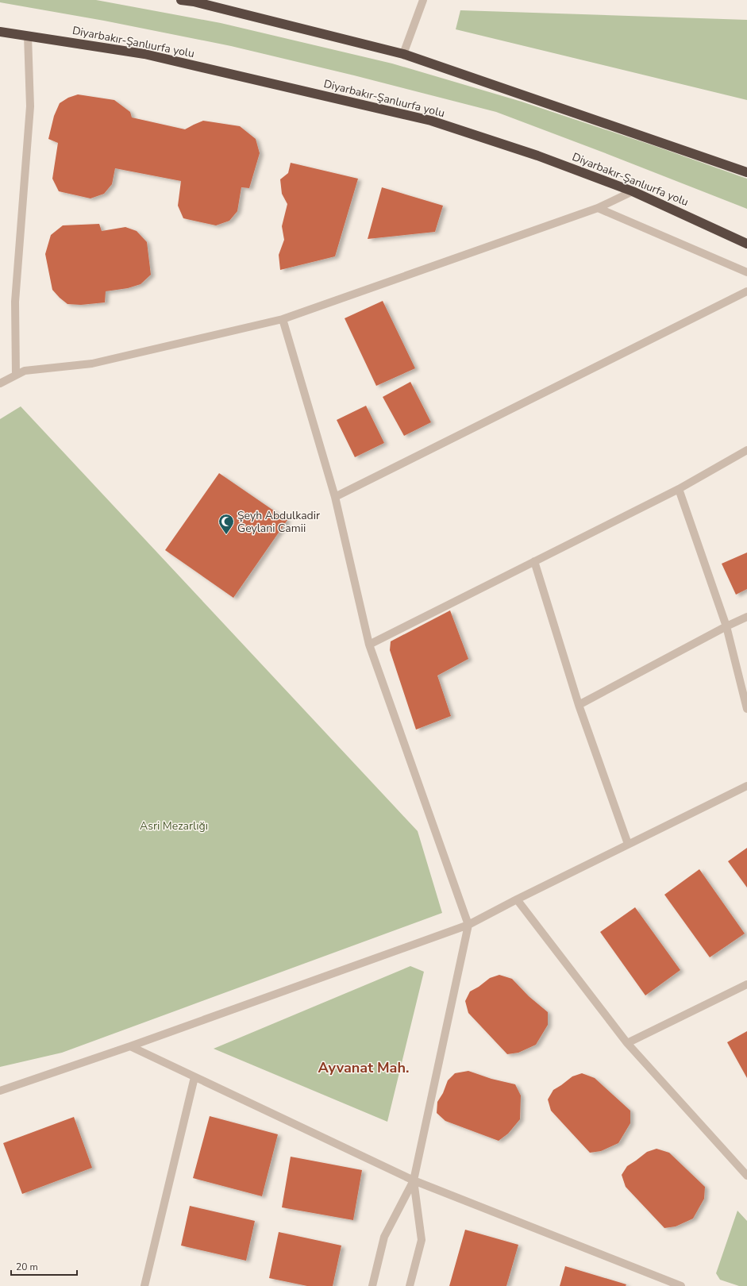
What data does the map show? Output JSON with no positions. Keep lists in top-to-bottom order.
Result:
{
  "streets": {
    "highway": ["Diyarbakır-Şanlıurfa yolu"]
  },
  "districts": ["Ayvanat Mah."],
  "parks": ["Asri Mezarlığı"],
  "places": {
    "mosque": ["Şeyh Abdulkadir Geylani Camii"]
  },
  "scale_bar": "20 m"
}
